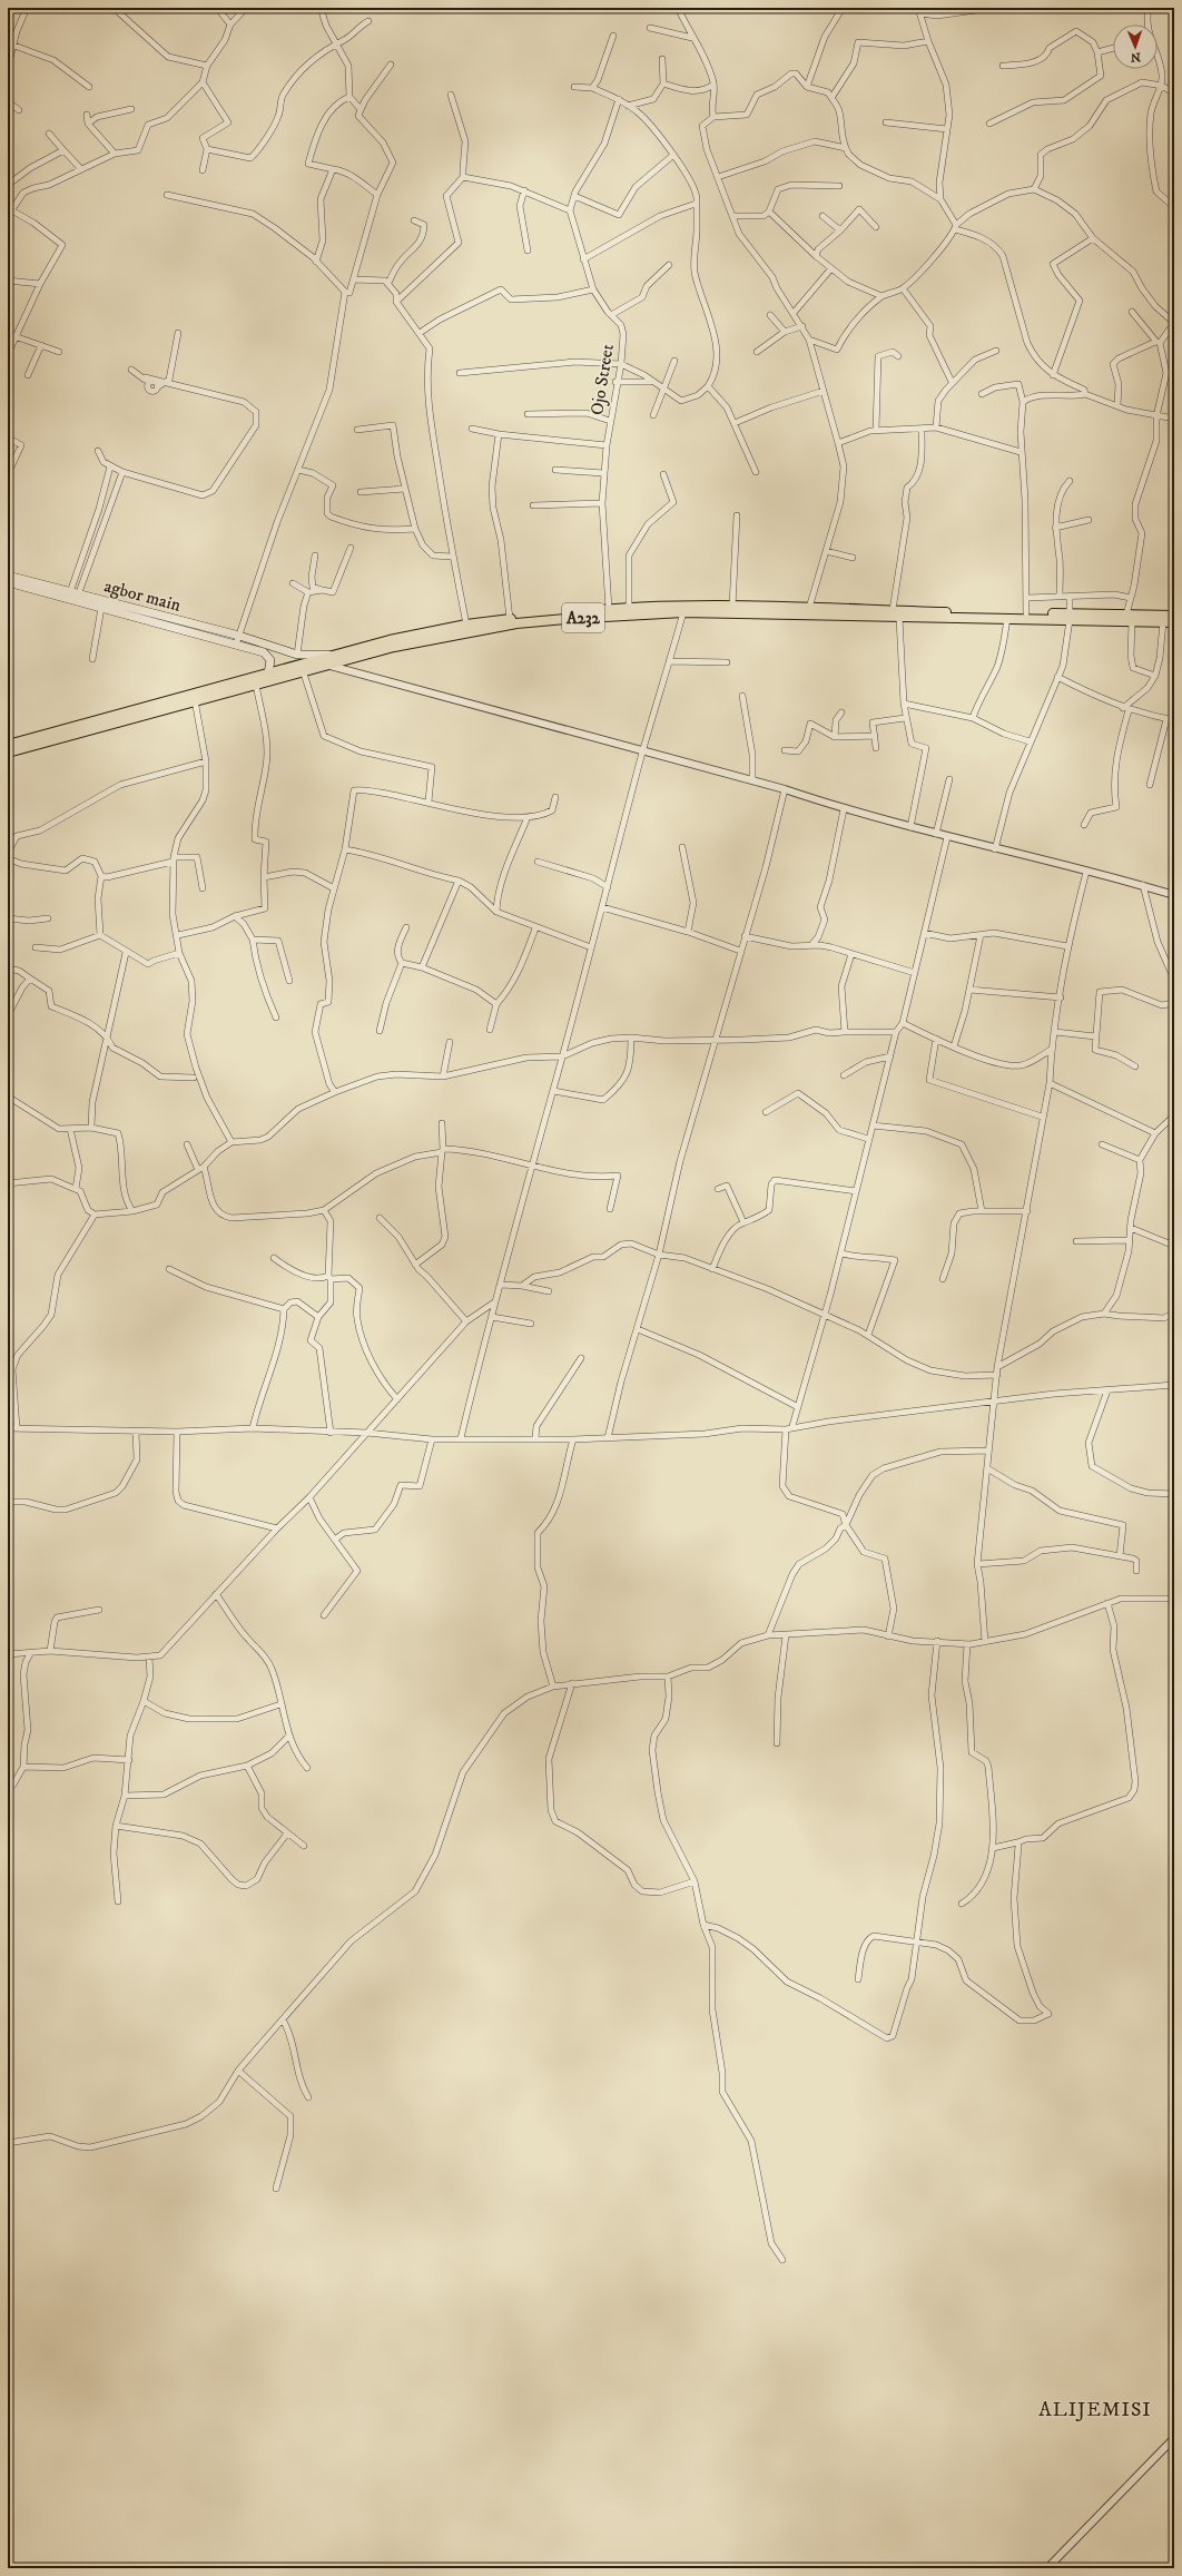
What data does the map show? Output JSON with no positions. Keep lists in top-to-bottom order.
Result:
{
  "streets": {
    "highway": ["A232"],
    "main road": ["agbor main"],
    "street": ["Ojo Street"]
  },
  "crossings": [
    ["Ojo Street", "A232"]
  ],
  "districts": ["ALIJEMISI"],
  "north": "bottom"
}
